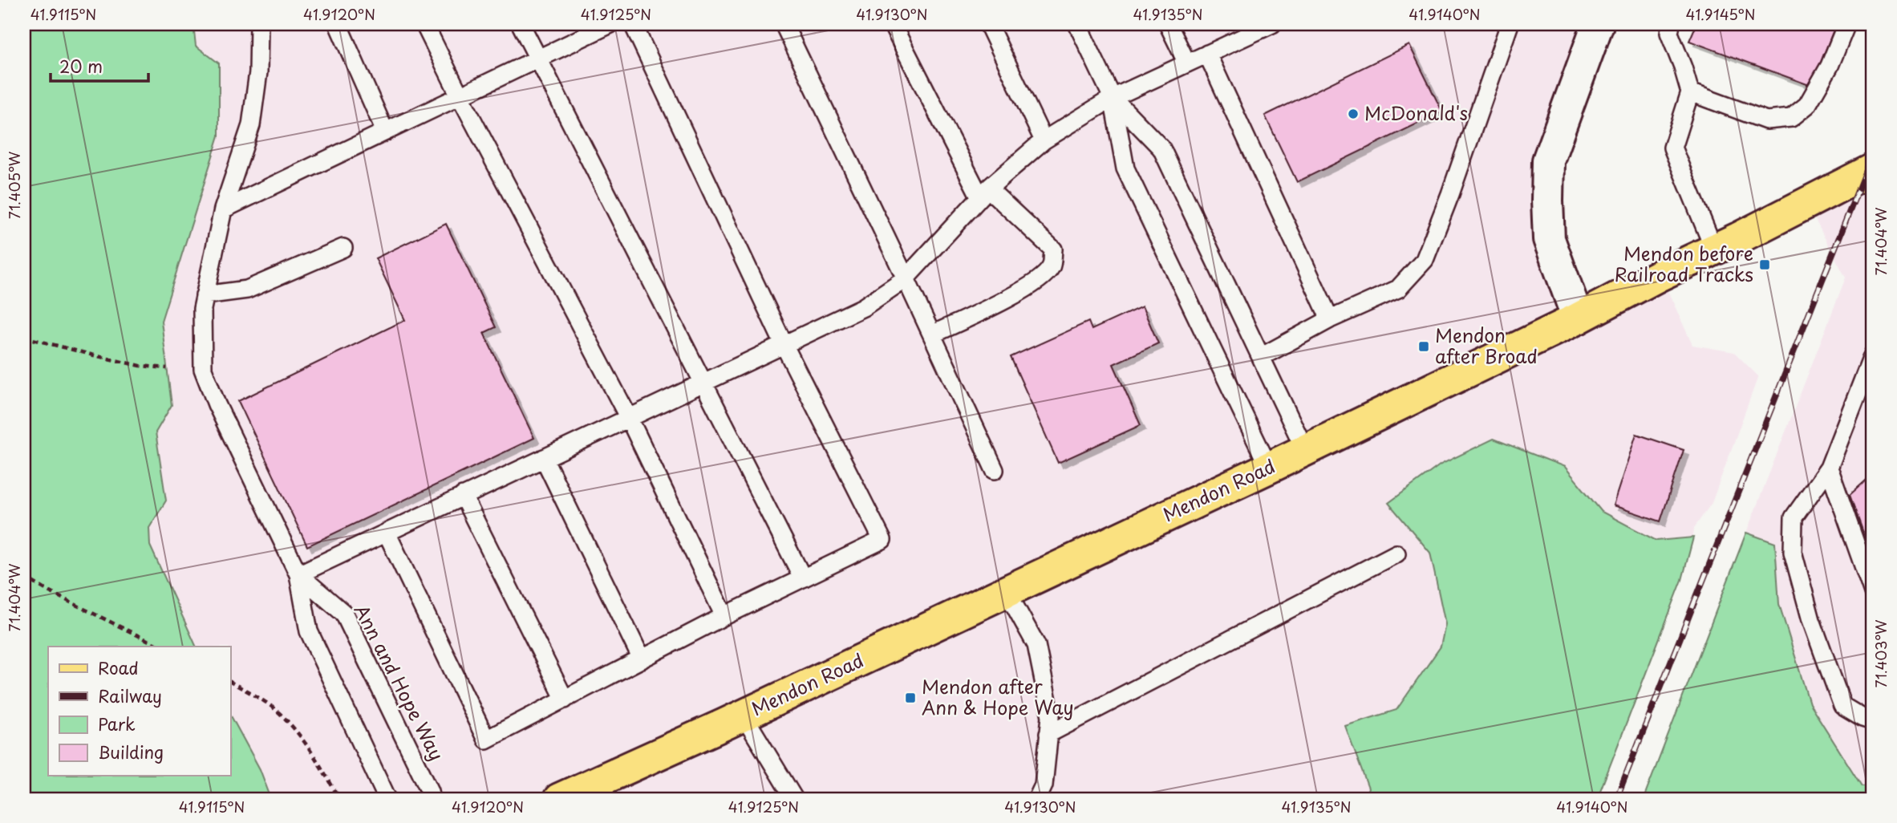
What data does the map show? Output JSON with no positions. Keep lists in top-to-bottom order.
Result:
{
  "streets": {
    "main road": ["Mendon Road"],
    "lane": ["Ann and Hope Way"]
  },
  "places": {
    "other": ["McDonald's"],
    "transit": ["Mendon before Railroad Tracks", "Mendon after Broad", "Mendon after Ann & Hope Way"]
  },
  "legend": [
    "Road",
    "Railway",
    "Park",
    "Building"
  ],
  "scale_bar": "20 m",
  "coordinates": [
    "41.9115°N",
    "41.9120°N",
    "41.9125°N",
    "41.9130°N",
    "41.9135°N",
    "41.9140°N",
    "41.9145°N",
    "71.405°W",
    "71.404°W",
    "71.403°W"
  ]
}
